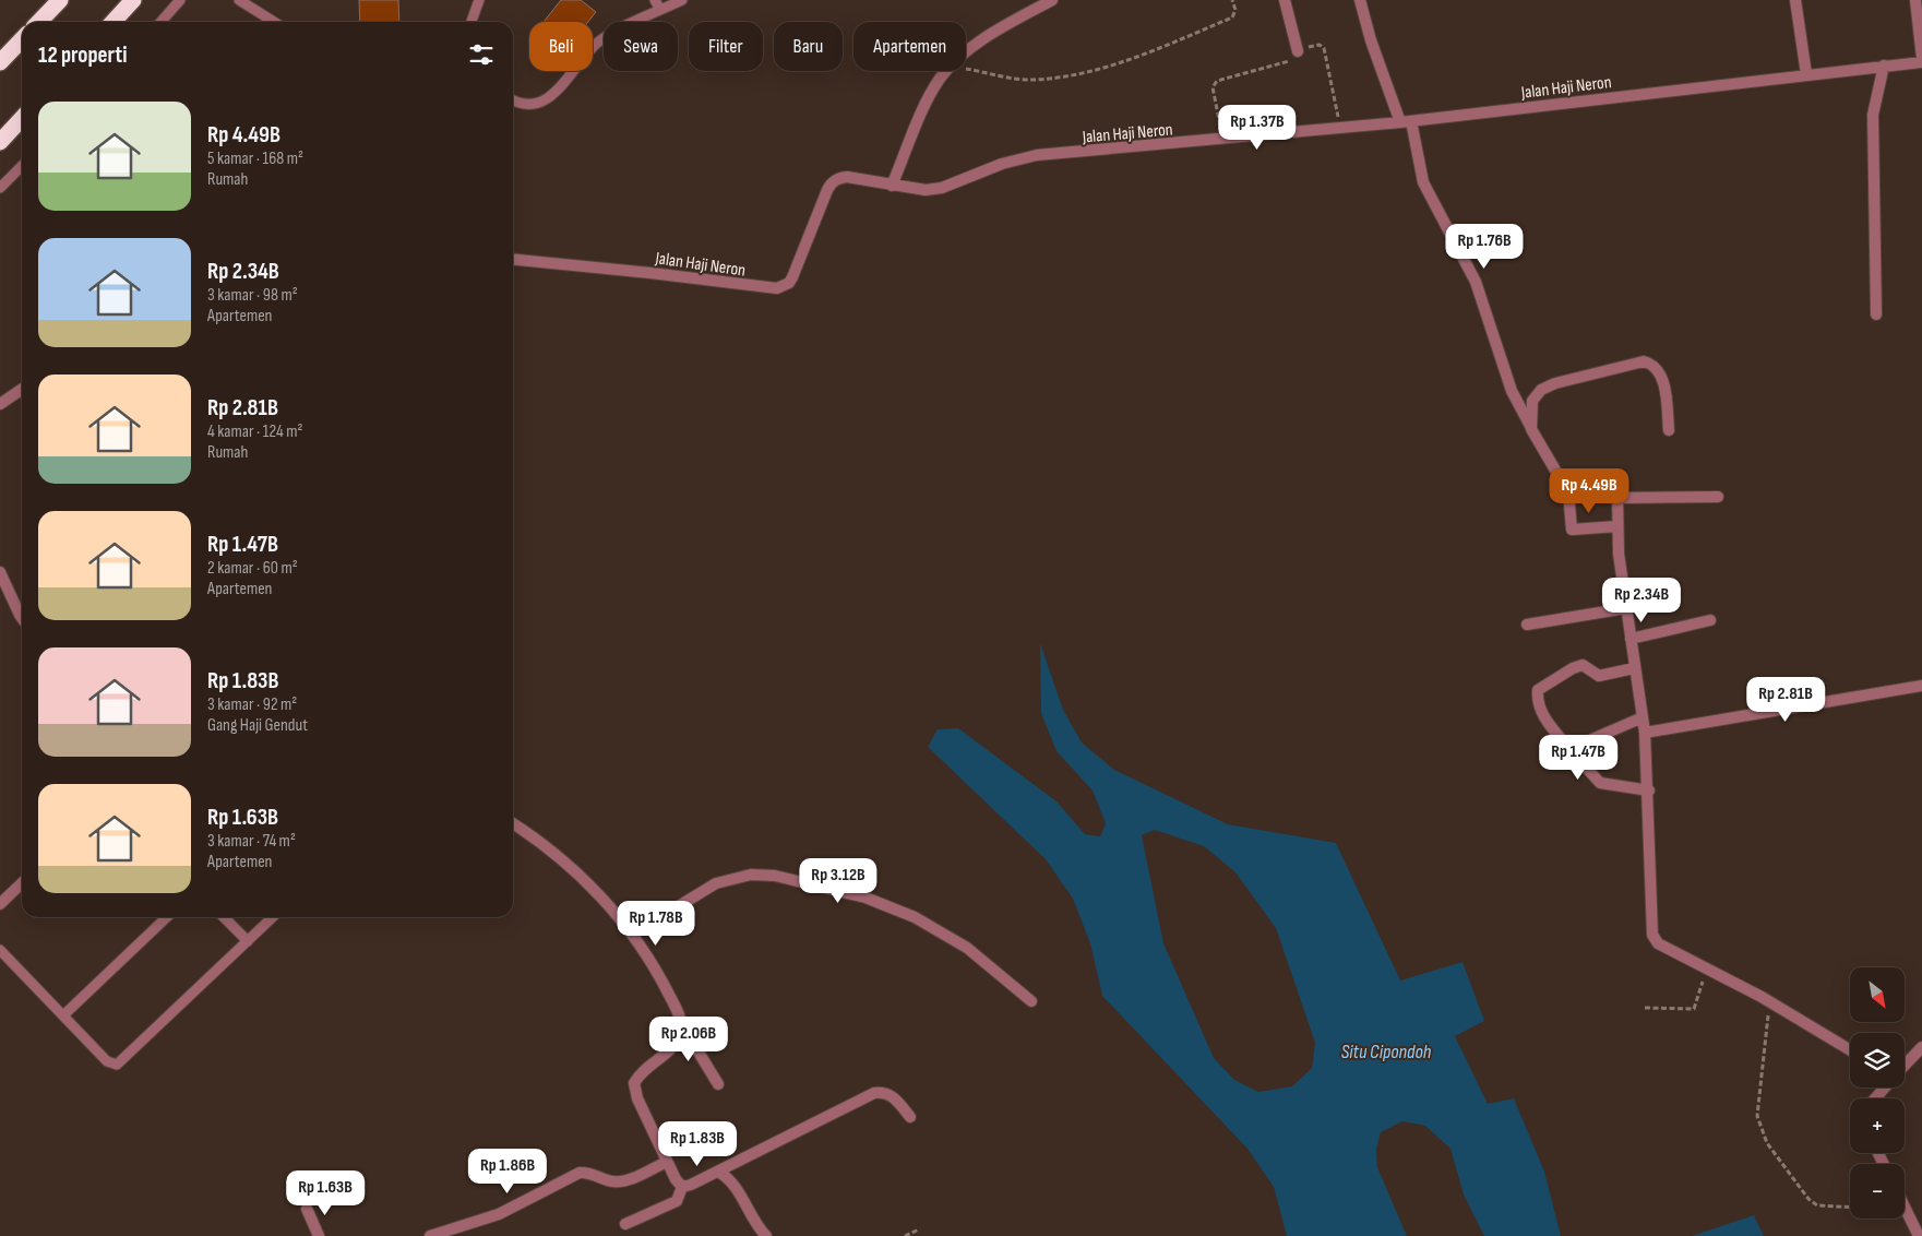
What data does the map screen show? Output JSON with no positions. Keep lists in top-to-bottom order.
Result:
{
  "streets": {
    "street": ["Jalan Haji Neron"]
  },
  "water": ["Situ Cipondoh"],
  "north": "bottom right",
  "page": {
    "chip": [
      "Beli",
      "Sewa",
      "Filter",
      "Baru",
      "Apartemen"
    ],
    "heading": "12 properti",
    "list": [
      {
        "name": "Rp 4.49B",
        "note": "5 kamar · 168 m² · Rumah"
      },
      {
        "name": "Rp 2.34B",
        "note": "3 kamar · 98 m² · Apartemen"
      },
      {
        "name": "Rp 2.81B",
        "note": "4 kamar · 124 m² · Rumah"
      },
      {
        "name": "Rp 1.47B",
        "note": "2 kamar · 60 m² · Apartemen"
      },
      {
        "name": "Rp 1.83B",
        "note": "3 kamar · 92 m² · Gang Haji Gendut"
      },
      {
        "name": "Rp 1.63B",
        "note": "3 kamar · 74 m² · Apartemen"
      }
    ],
    "price": [
      "Rp 1.37B",
      "Rp 1.76B",
      "Rp 4.49B",
      "Rp 2.34B",
      "Rp 2.81B",
      "Rp 1.47B",
      "Rp 3.12B",
      "Rp 1.78B",
      "Rp 2.06B",
      "Rp 1.83B",
      "Rp 1.86B",
      "Rp 1.63B"
    ],
    "map_buttons": ["+", "−"]
  }
}
